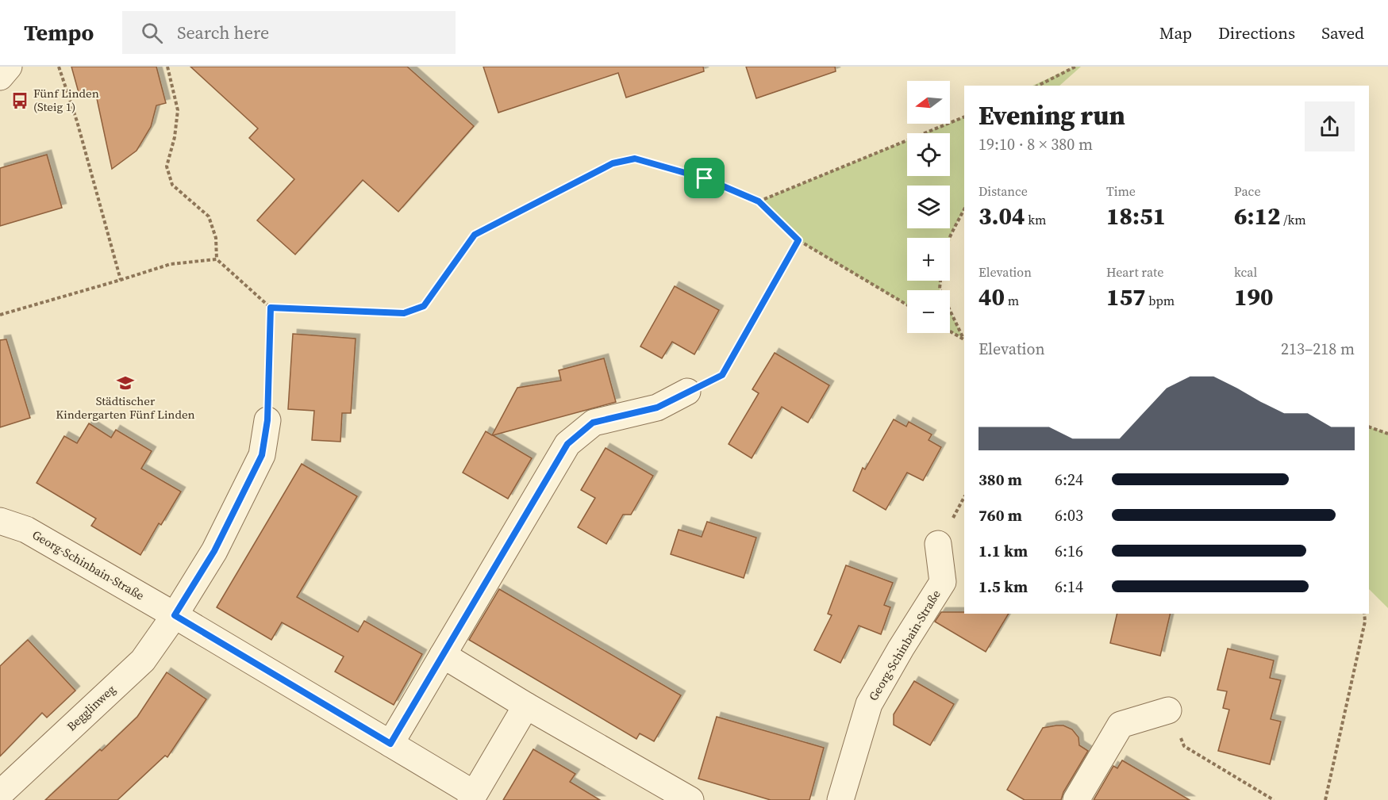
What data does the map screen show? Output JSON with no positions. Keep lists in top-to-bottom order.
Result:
{
  "streets": {
    "street": ["Georg-Schinbain-Straße", "Begglinweg"]
  },
  "crossings": [
    ["Georg-Schinbain-Straße", "Begglinweg"]
  ],
  "places": {
    "bus stop": ["Fünf Linden (Steig 1)"],
    "school or university": ["Städtischer Kindergarten Fünf Linden"]
  },
  "north": "left",
  "page": {
    "header": "Tempo",
    "search": "Search here",
    "nav": ["Map", "Directions", "Saved"],
    "map_buttons": ["+", "−"],
    "heading": ["Evening run", "19:10 · 8 × 380 m"],
    "stats": [
      ["Distance", "3.04 km"],
      ["Time", "18:51"],
      ["Pace", "6:12 /km"],
      ["Elevation", "40 m"],
      ["Heart rate", "157 bpm"],
      ["kcal", "190"]
    ],
    "chart": ["Elevation", "213–218 m"],
    "list": [
      {
        "name": "380 m",
        "note": "6:24"
      },
      {
        "name": "760 m",
        "note": "6:03"
      },
      {
        "name": "1.1 km",
        "note": "6:16"
      },
      {
        "name": "1.5 km",
        "note": "6:14"
      }
    ]
  }
}
